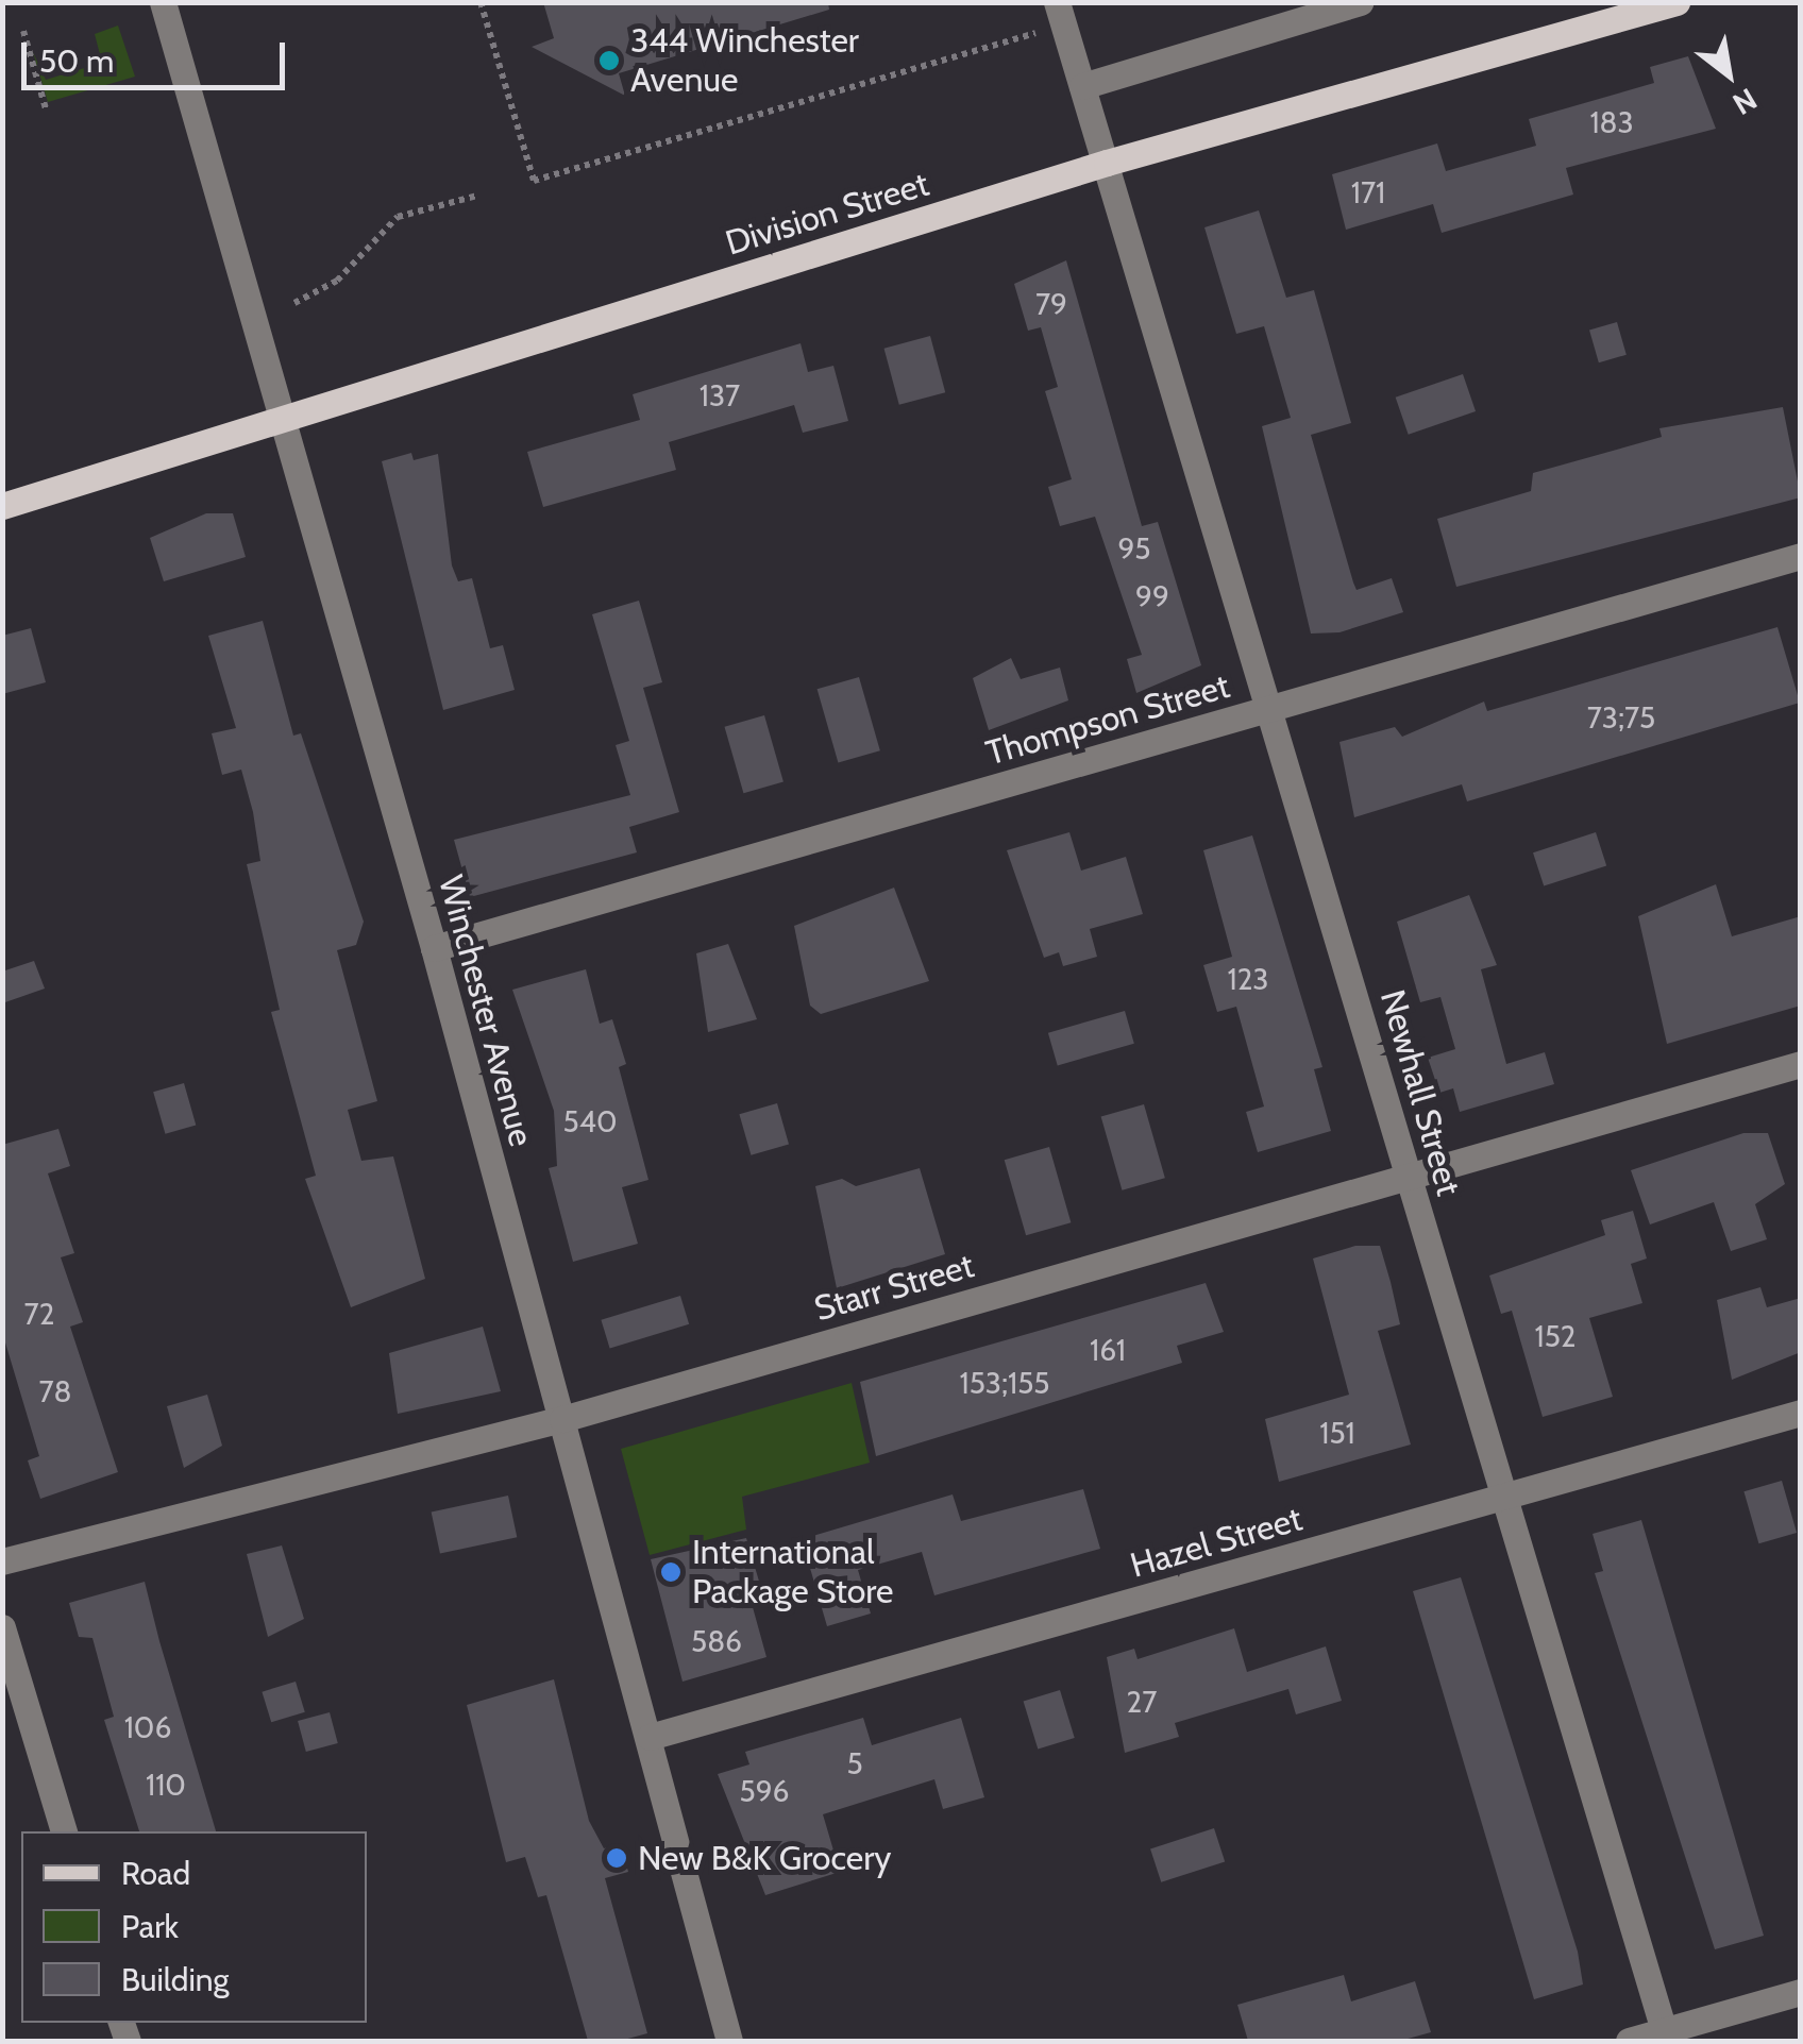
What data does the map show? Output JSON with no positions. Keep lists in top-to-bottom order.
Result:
{
  "streets": {
    "main road": ["Division Street"],
    "street": [
      "Thompson Street",
      "Winchester Avenue",
      "Newhall Street",
      "Starr Street",
      "Hazel Street"
    ]
  },
  "crossings": [
    ["Division Street", "Winchester Avenue"],
    ["Division Street", "Newhall Street"],
    ["Thompson Street", "Winchester Avenue"],
    ["Thompson Street", "Newhall Street"],
    ["Winchester Avenue", "Starr Street"],
    ["Winchester Avenue", "Hazel Street"],
    ["Newhall Street", "Starr Street"],
    ["Newhall Street", "Hazel Street"]
  ],
  "places": ["344 Winchester Avenue", "International Package Store", "New B&K Grocery"],
  "house_numbers": [
    "183",
    "171",
    "79",
    "137",
    "95",
    "99",
    "73;75",
    "123",
    "540",
    "72",
    "152",
    "161",
    "153;155",
    "78",
    "151",
    "586",
    "27",
    "106",
    "5",
    "110",
    "596"
  ],
  "legend": ["Road", "Park", "Building"],
  "scale_bar": "50 m",
  "north": "bottom right"
}
